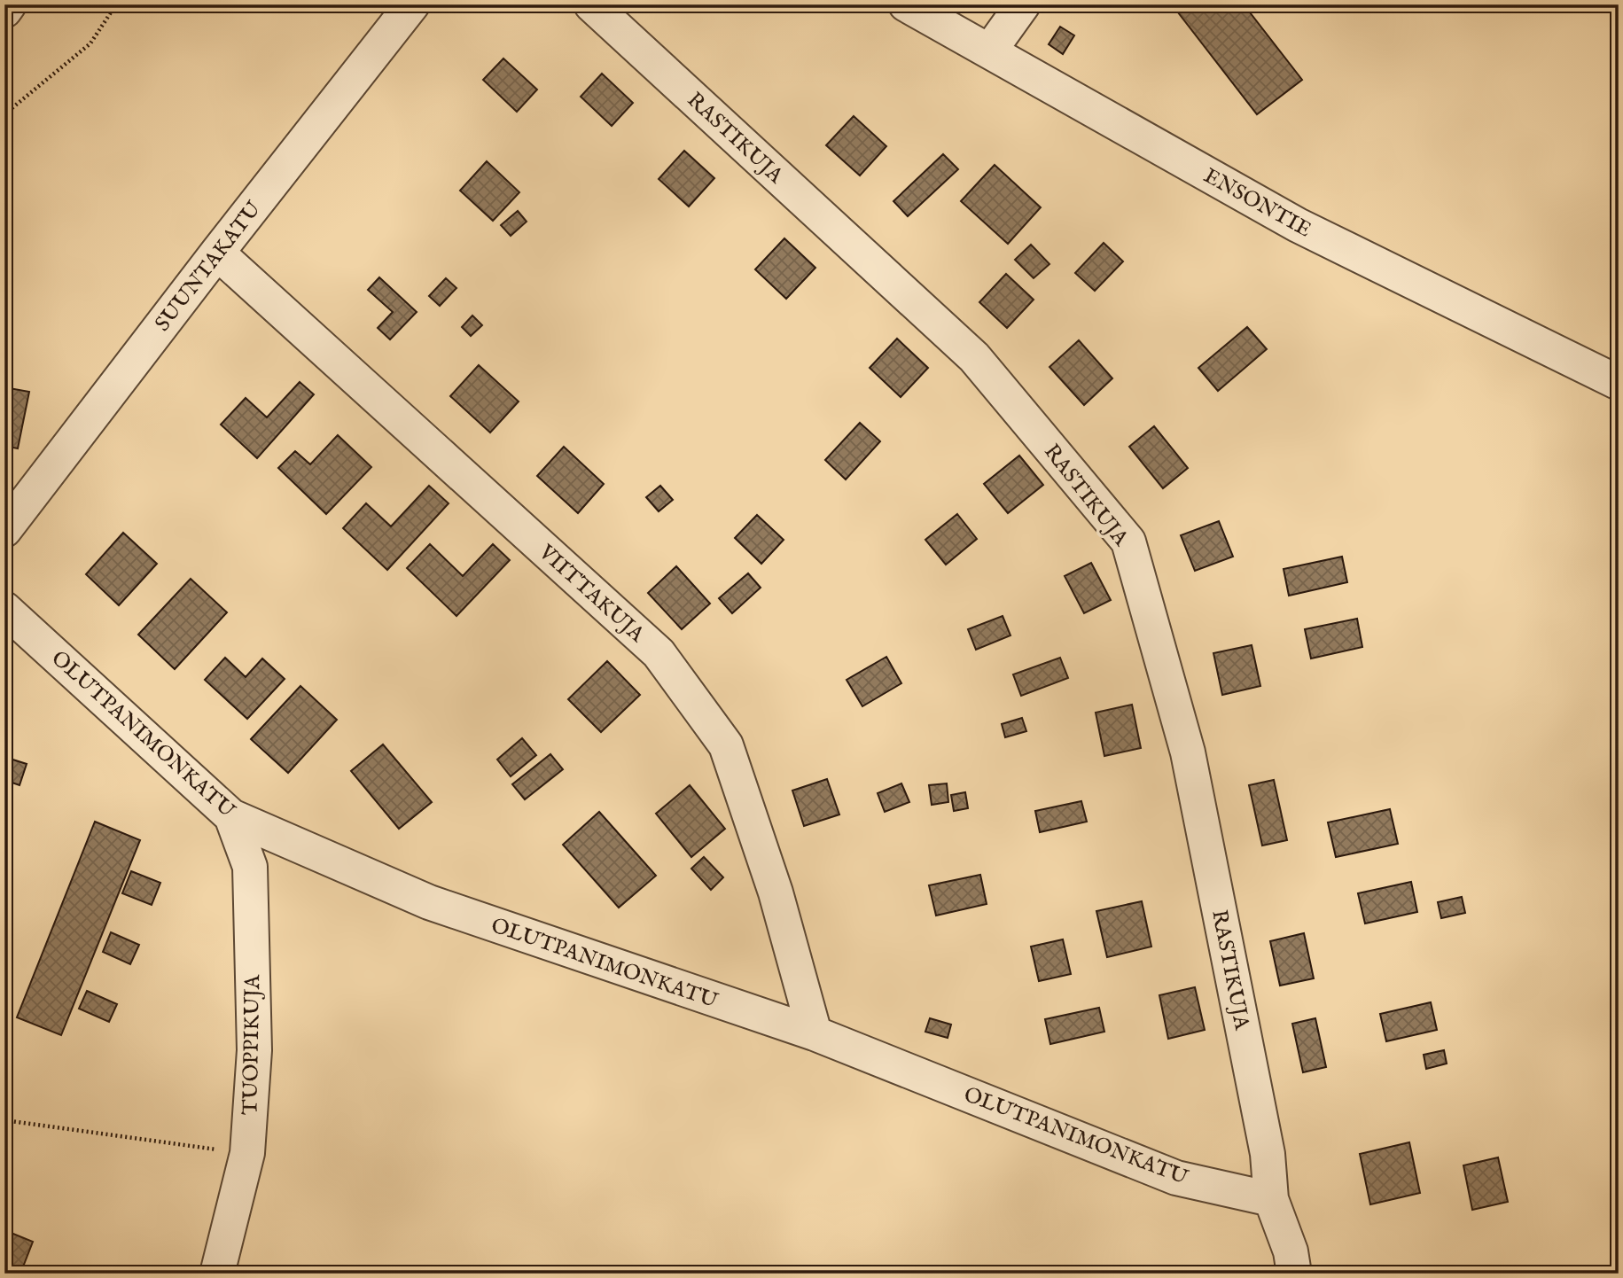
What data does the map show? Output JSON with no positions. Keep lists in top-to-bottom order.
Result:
{
  "streets": {
    "street": [
      "RASTIKUJA",
      "ENSONTIE",
      "SUUNTAKATU",
      "VIITTAKUJA",
      "OLUTPANIMONKATU",
      "TUOPPIKUJA"
    ]
  },
  "crossings": [
    ["RASTIKUJA", "OLUTPANIMONKATU"],
    ["SUUNTAKATU", "VIITTAKUJA"],
    ["VIITTAKUJA", "OLUTPANIMONKATU"],
    ["OLUTPANIMONKATU", "TUOPPIKUJA"]
  ]
}
